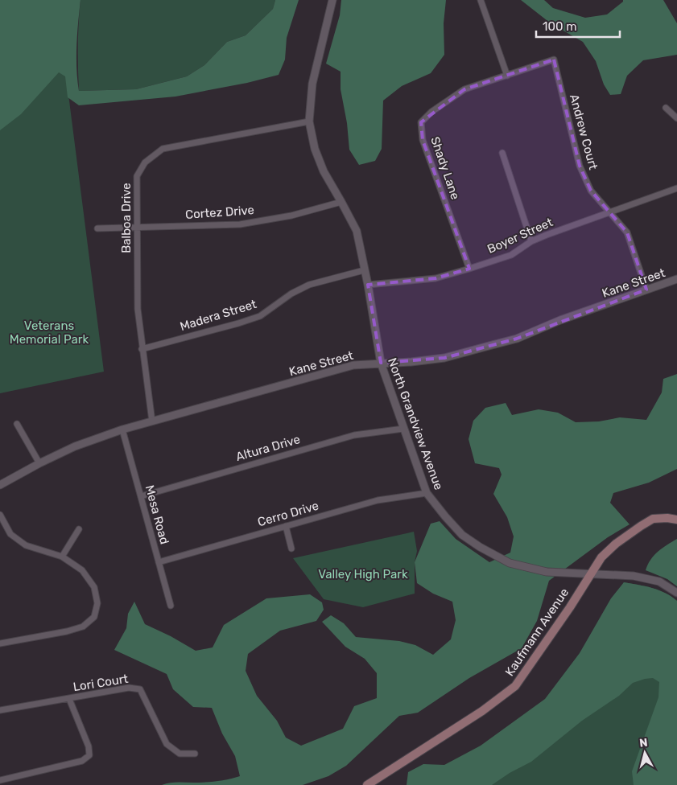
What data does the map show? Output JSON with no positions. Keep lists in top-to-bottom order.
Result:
{
  "streets": {
    "main road": ["Kaufmann Avenue"],
    "street": [
      "Andrew Court",
      "Shady Lane",
      "Cortez Drive",
      "Balboa Drive",
      "Boyer Street",
      "Kane Street",
      "Madera Street",
      "North Grandview Avenue",
      "Altura Drive",
      "Cerro Drive",
      "Mesa Road",
      "Lori Court"
    ]
  },
  "crossings": [
    ["Andrew Court", "Shady Lane"],
    ["Andrew Court", "Boyer Street"],
    ["Andrew Court", "Kane Street"],
    ["Shady Lane", "Boyer Street"],
    ["Cortez Drive", "Balboa Drive"],
    ["Cortez Drive", "North Grandview Avenue"],
    ["Balboa Drive", "Kane Street"],
    ["Balboa Drive", "Madera Street"],
    ["Balboa Drive", "North Grandview Avenue"],
    ["Boyer Street", "North Grandview Avenue"],
    ["Kane Street", "North Grandview Avenue"],
    ["Kane Street", "Mesa Road"],
    ["Madera Street", "North Grandview Avenue"],
    ["North Grandview Avenue", "Altura Drive"],
    ["North Grandview Avenue", "Cerro Drive"],
    ["North Grandview Avenue", "Kaufmann Avenue"],
    ["Altura Drive", "Mesa Road"],
    ["Cerro Drive", "Mesa Road"]
  ],
  "parks": ["Veterans Memorial Park", "Valley High Park"],
  "scale_bar": "100 m",
  "north": "top"
}
